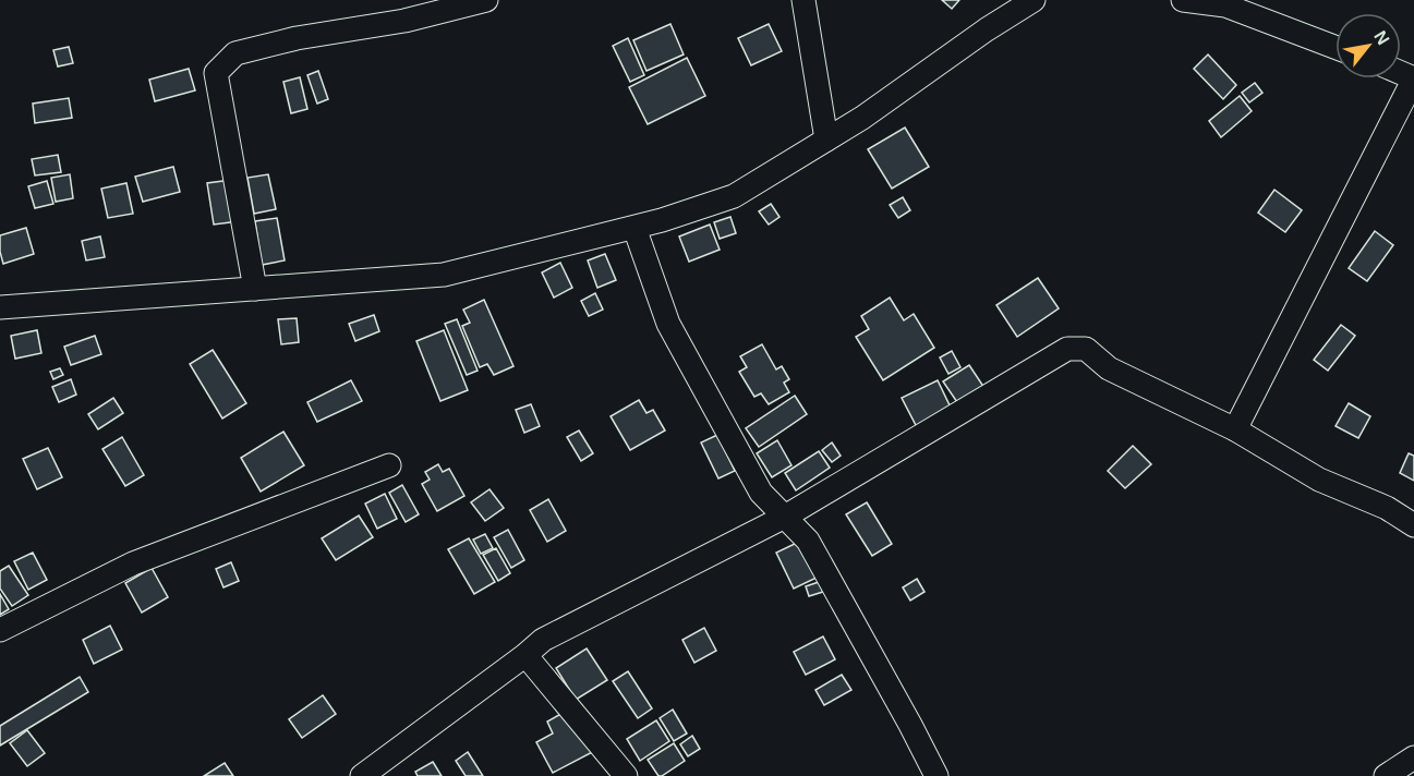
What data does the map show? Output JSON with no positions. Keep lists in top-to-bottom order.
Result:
{
  "north": "top right"
}
